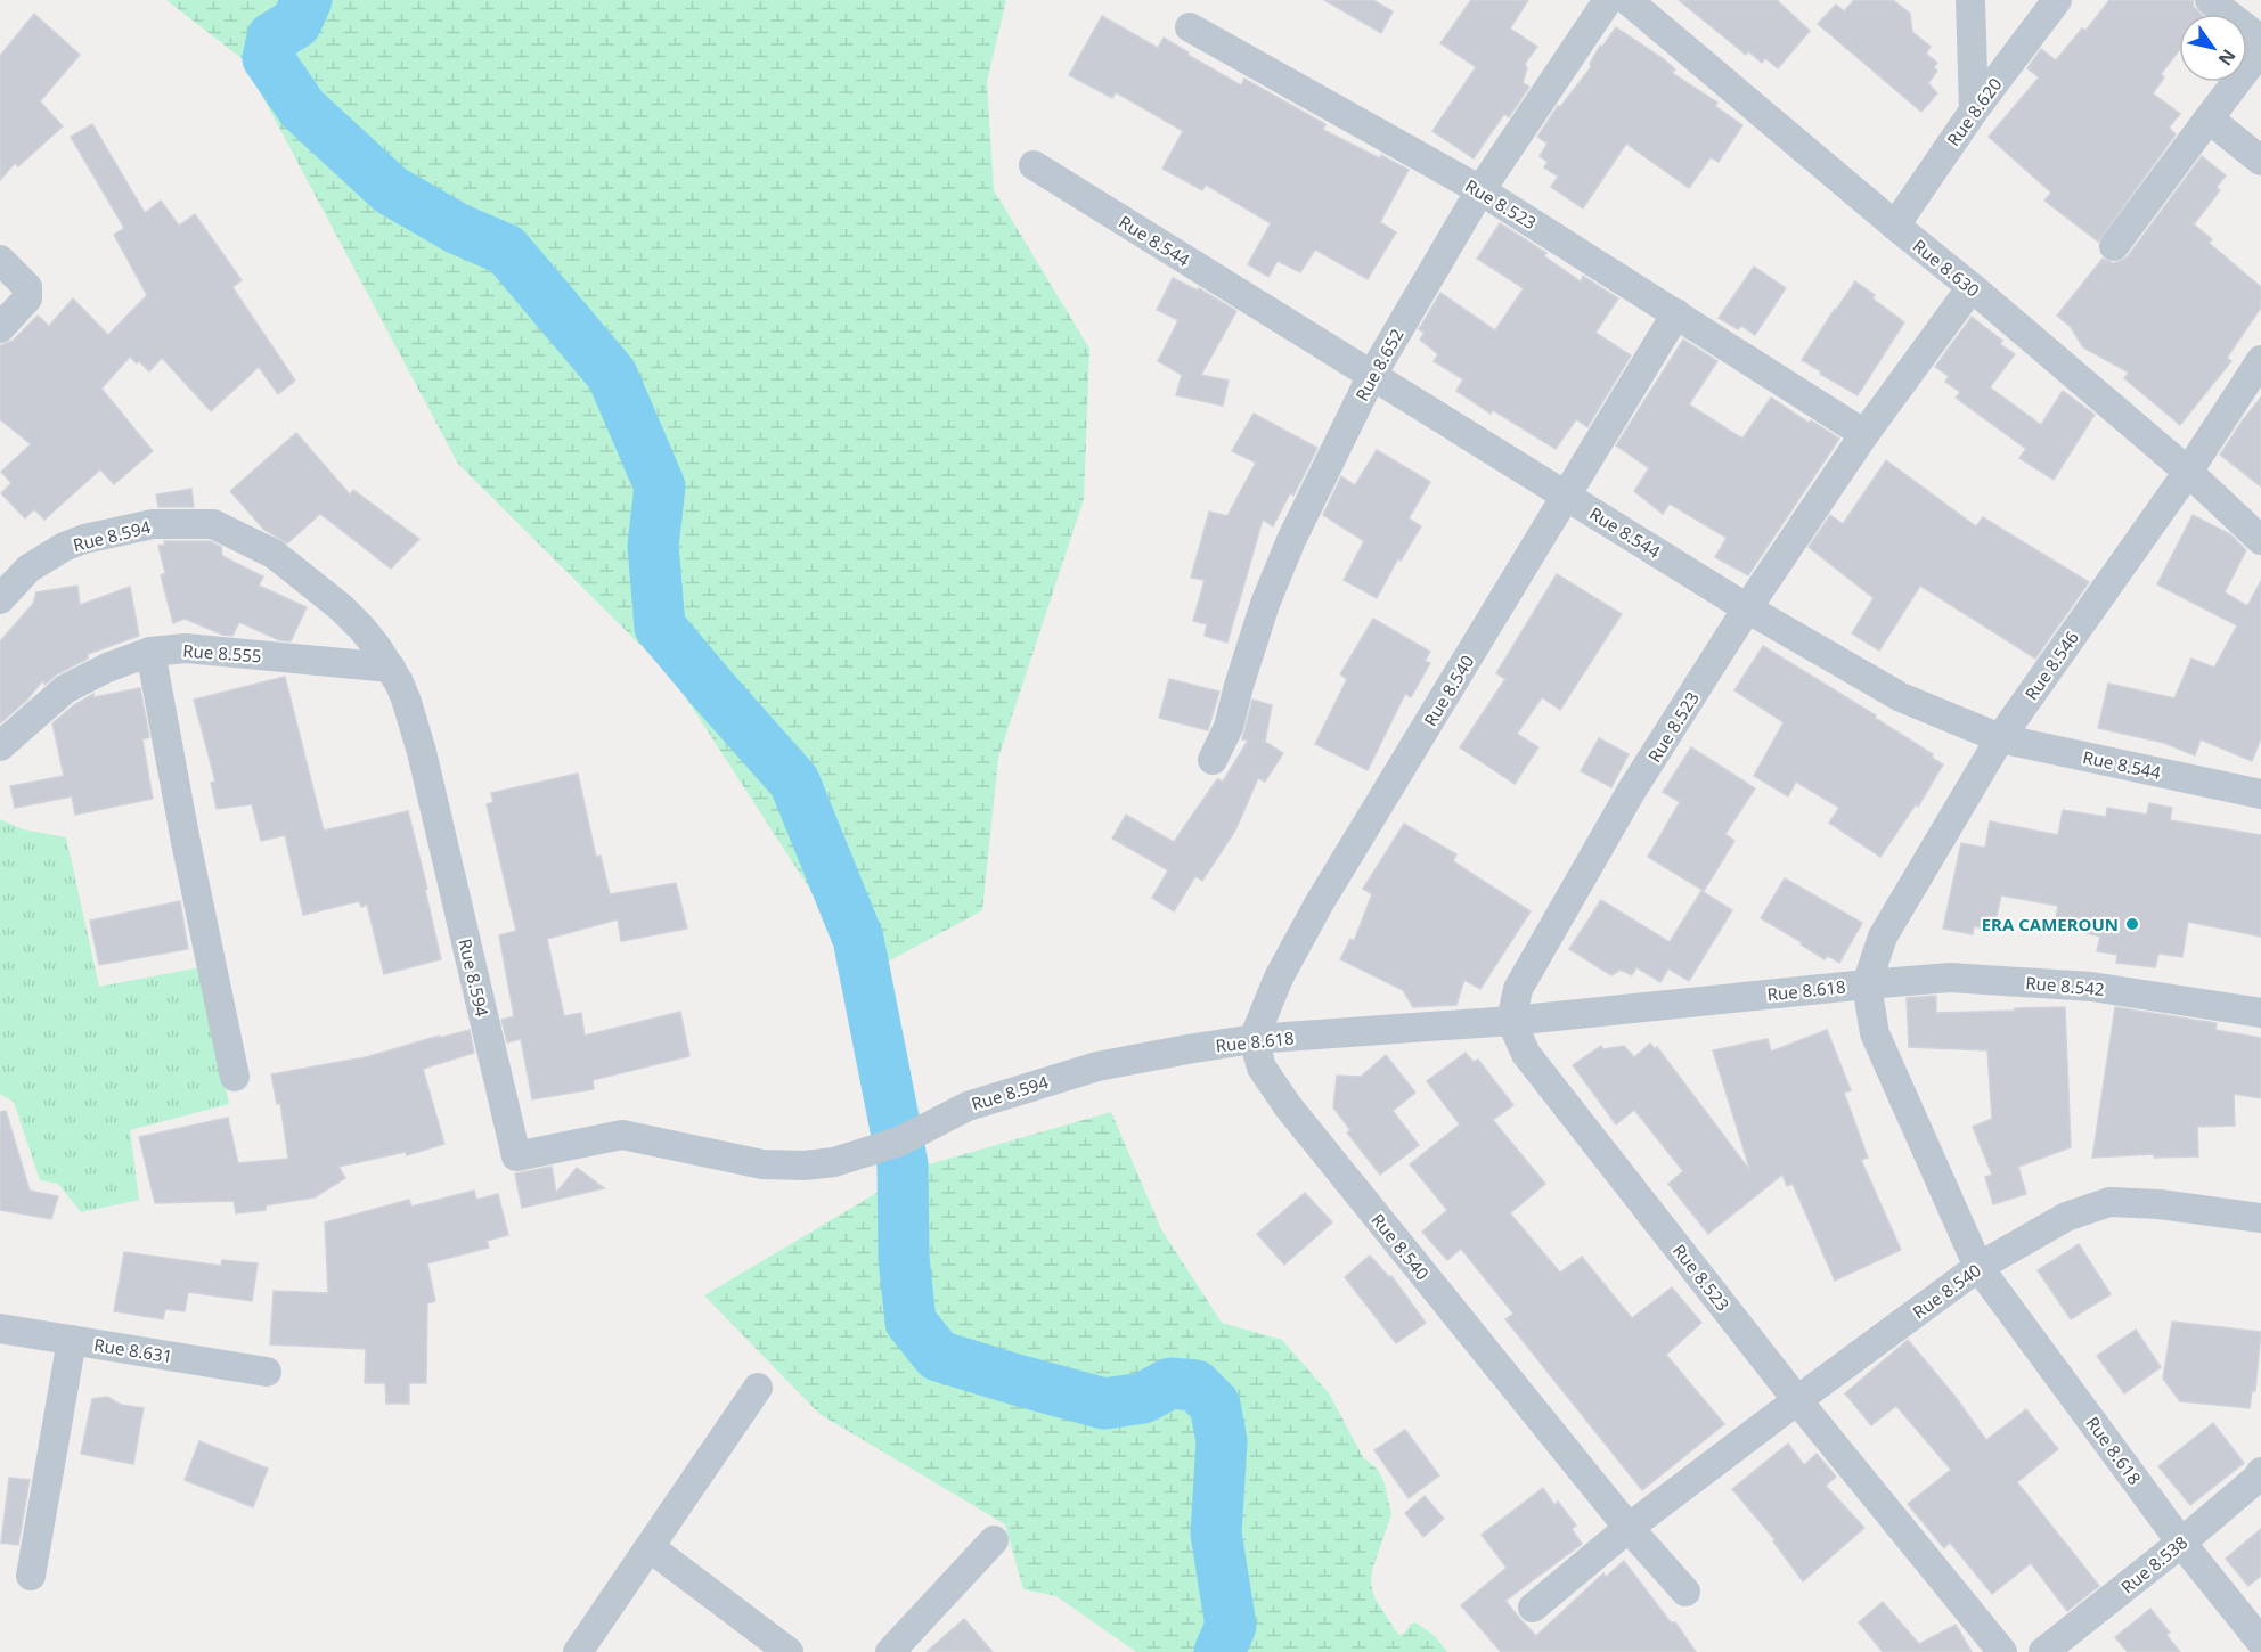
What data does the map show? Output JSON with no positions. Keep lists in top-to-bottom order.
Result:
{
  "streets": {
    "street": [
      "Rue 8.620",
      "Rue 8.523",
      "Rue 8.544",
      "Rue 8.630",
      "Rue 8.652",
      "Rue 8.594",
      "Rue 8.555",
      "Rue 8.546",
      "Rue 8.540",
      "Rue 8.542",
      "Rue 8.618",
      "Rue 8.631",
      "Rue 8.538"
    ]
  },
  "crossings": [
    ["Rue 8.620", "Rue 8.630"],
    ["Rue 8.523", "Rue 8.544"],
    ["Rue 8.523", "Rue 8.652"],
    ["Rue 8.523", "Rue 8.540"],
    ["Rue 8.523", "Rue 8.618"],
    ["Rue 8.544", "Rue 8.652"],
    ["Rue 8.544", "Rue 8.546"],
    ["Rue 8.544", "Rue 8.540"],
    ["Rue 8.630", "Rue 8.546"],
    ["Rue 8.594", "Rue 8.555"],
    ["Rue 8.594", "Rue 8.618"],
    ["Rue 8.546", "Rue 8.542"],
    ["Rue 8.546", "Rue 8.618"],
    ["Rue 8.540", "Rue 8.618"],
    ["Rue 8.542", "Rue 8.618"],
    ["Rue 8.618", "Rue 8.538"]
  ],
  "places": ["ERA CAMEROUN"],
  "north": "bottom right"
}
